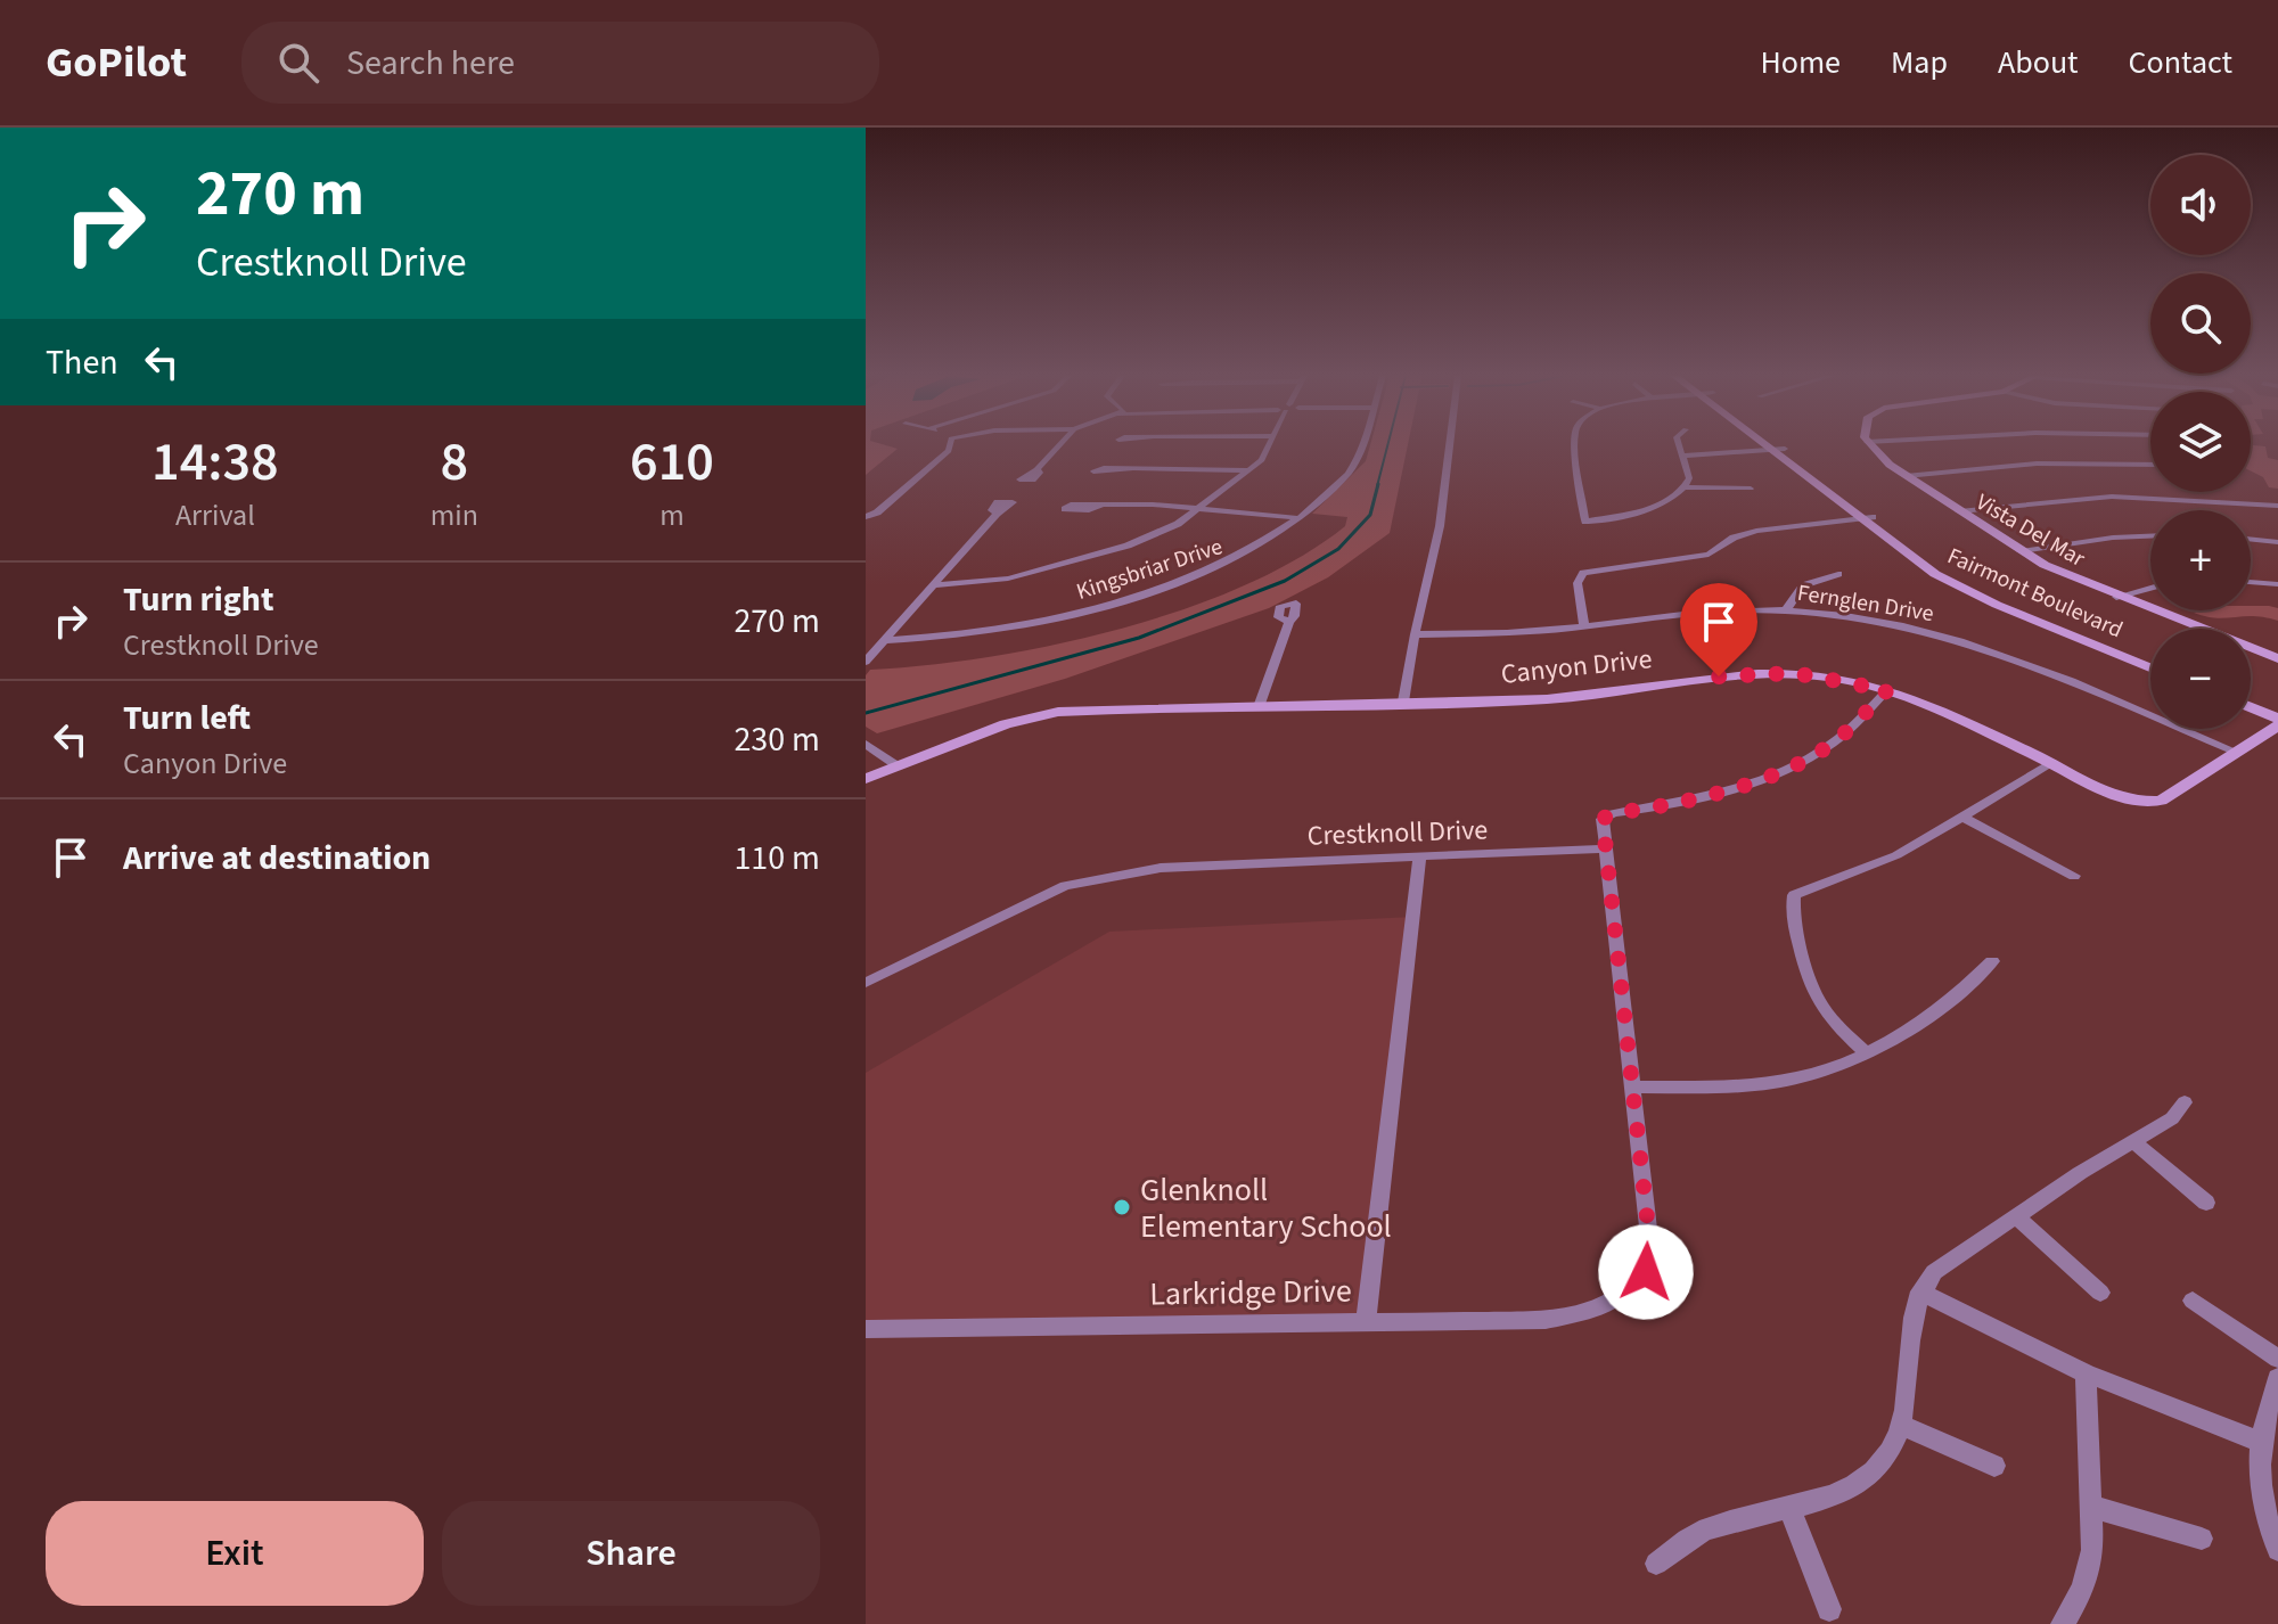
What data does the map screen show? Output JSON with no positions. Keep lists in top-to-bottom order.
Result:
{
  "streets": {
    "street": [
      "Vista Del Mar",
      "Kingsbriar Drive",
      "Fairmont Boulevard",
      "Fernglen Drive",
      "Canyon Drive",
      "Crestknoll Drive",
      "Larkridge Drive"
    ]
  },
  "crossings": [
    ["Fernglen Drive", "Canyon Drive"]
  ],
  "places": ["Glenknoll Elementary School"],
  "page": {
    "header": "GoPilot",
    "search": "Search here",
    "nav": [
      "Home",
      "Map",
      "About",
      "Contact"
    ],
    "turn": ["270 m", "Crestknoll Drive"],
    "map_buttons": ["+", "−"],
    "then": "Then",
    "eta": [
      "14:38",
      "Arrival",
      "8",
      "min",
      "610",
      "m"
    ],
    "list": [
      {
        "name": "Turn right",
        "note": "Crestknoll Drive",
        "value": "270 m"
      },
      {
        "name": "Turn left",
        "note": "Canyon Drive",
        "value": "230 m"
      },
      {
        "name": "Arrive at destination",
        "value": "110 m"
      }
    ],
    "buttons": ["Exit", "Share"]
  }
}
